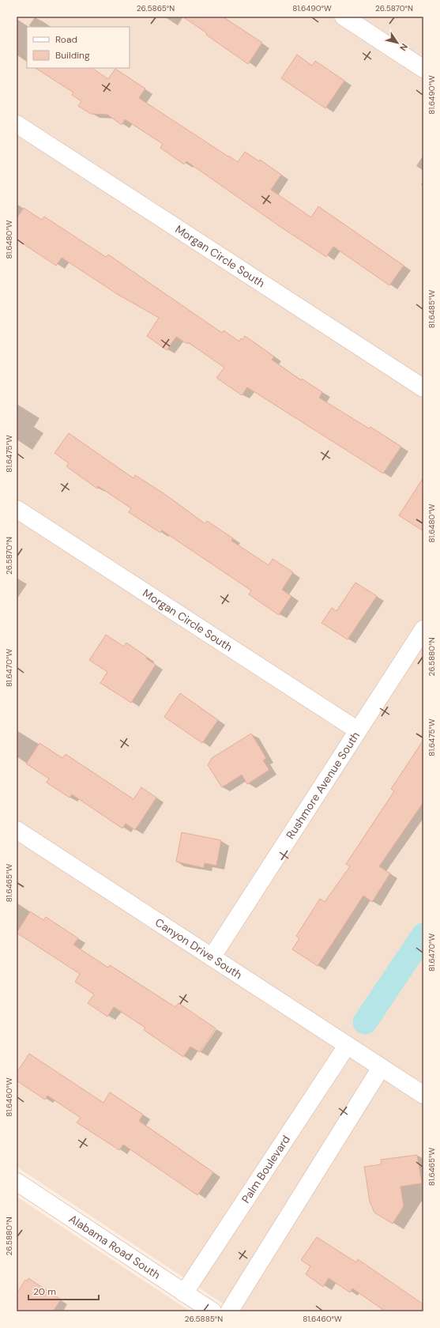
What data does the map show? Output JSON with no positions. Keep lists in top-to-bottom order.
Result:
{
  "streets": {
    "street": [
      "Morgan Circle South",
      "Rushmore Avenue South",
      "Canyon Drive South",
      "Palm Boulevard",
      "Alabama Road South"
    ]
  },
  "crossings": [
    ["Morgan Circle South", "Rushmore Avenue South"],
    ["Rushmore Avenue South", "Canyon Drive South"],
    ["Canyon Drive South", "Palm Boulevard"],
    ["Palm Boulevard", "Alabama Road South"]
  ],
  "legend": ["Road", "Building"],
  "scale_bar": "20 m",
  "north": "bottom right",
  "coordinates": [
    "26.5865°N",
    "81.6490°W",
    "26.5870°N",
    "81.6480°W",
    "81.6485°W",
    "81.6475°W",
    "26.5880°N",
    "81.6470°W",
    "81.6465°W",
    "81.6460°W",
    "26.5885°N"
  ]
}
